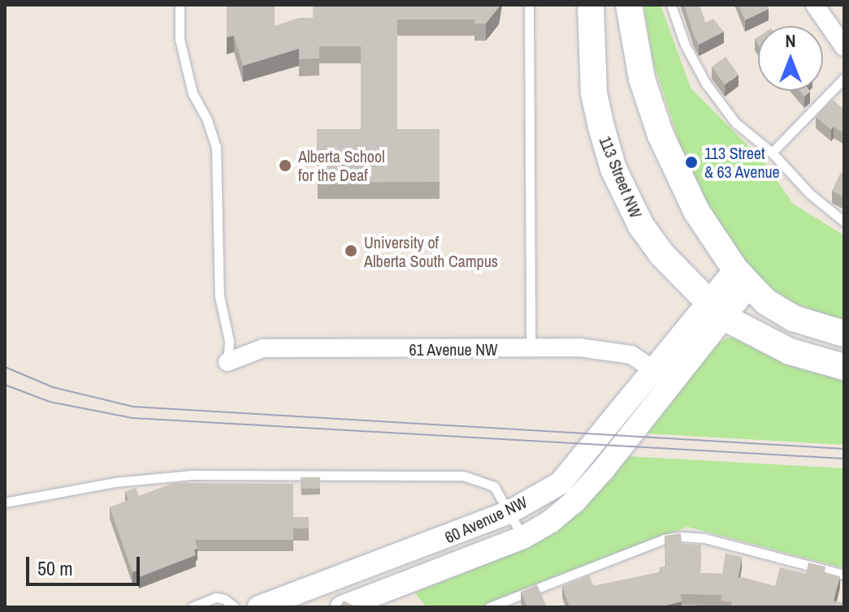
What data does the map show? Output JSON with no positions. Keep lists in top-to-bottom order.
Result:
{
  "streets": {
    "main road": ["113 Street NW"],
    "street": ["61 Avenue NW", "60 Avenue NW"]
  },
  "crossings": [
    ["113 Street NW", "60 Avenue NW"],
    ["61 Avenue NW", "60 Avenue NW"]
  ],
  "places": ["113 Street & 63 Avenue", "Alberta School for the Deaf", "University of Alberta South Campus"],
  "scale_bar": "50 m",
  "north": "top"
}
